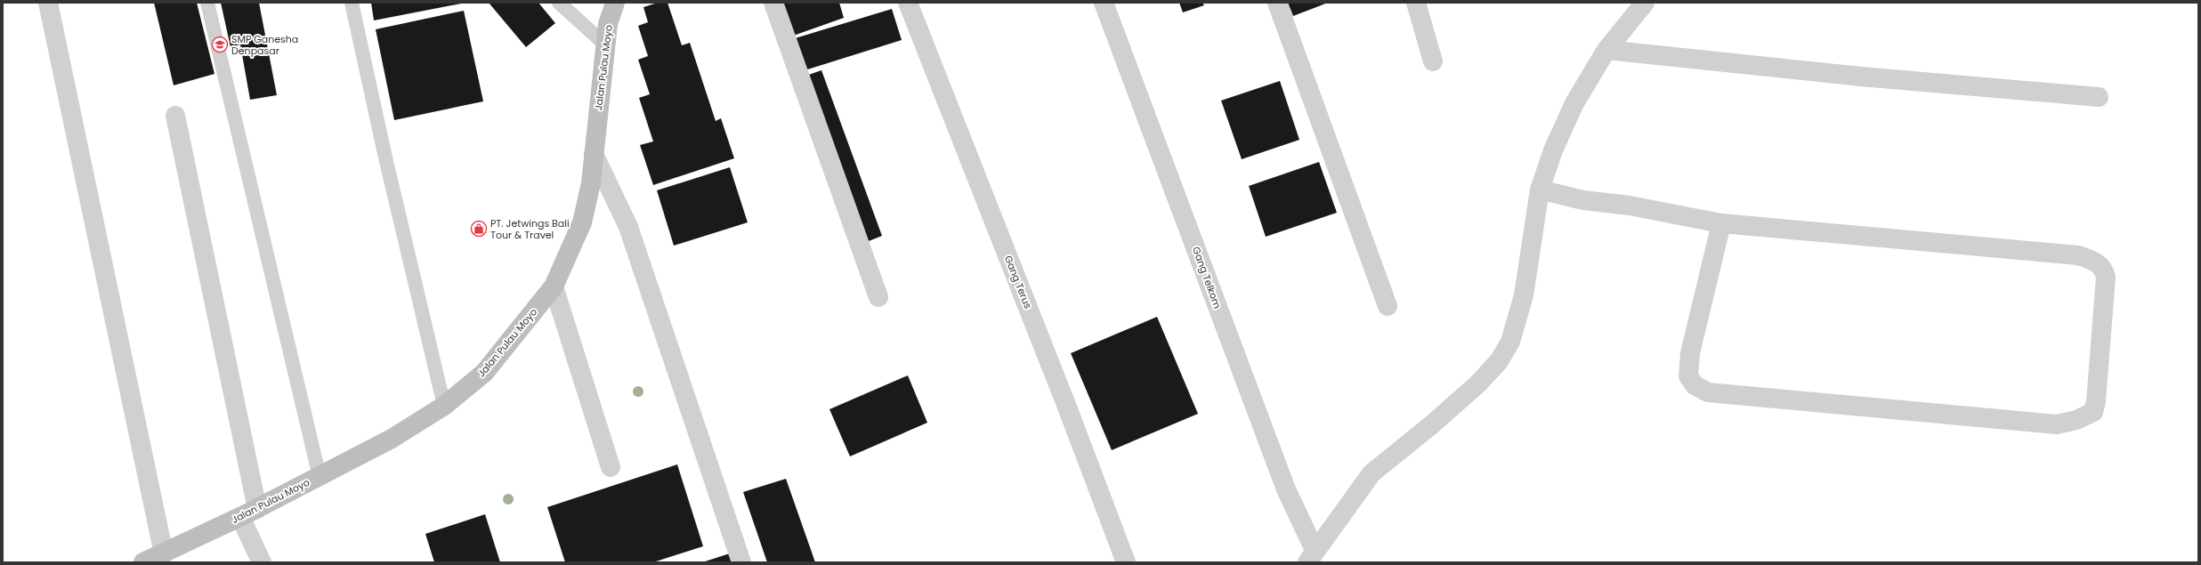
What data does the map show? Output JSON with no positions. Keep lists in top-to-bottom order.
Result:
{
  "streets": {
    "street": ["Jalan Pulau Moyo", "Gang Telkom", "Gang Terus"]
  },
  "places": {
    "school or university": ["SMP Ganesha Denpasar"],
    "shop": ["PT. Jetwings Bali Tour & Travel"]
  }
}
